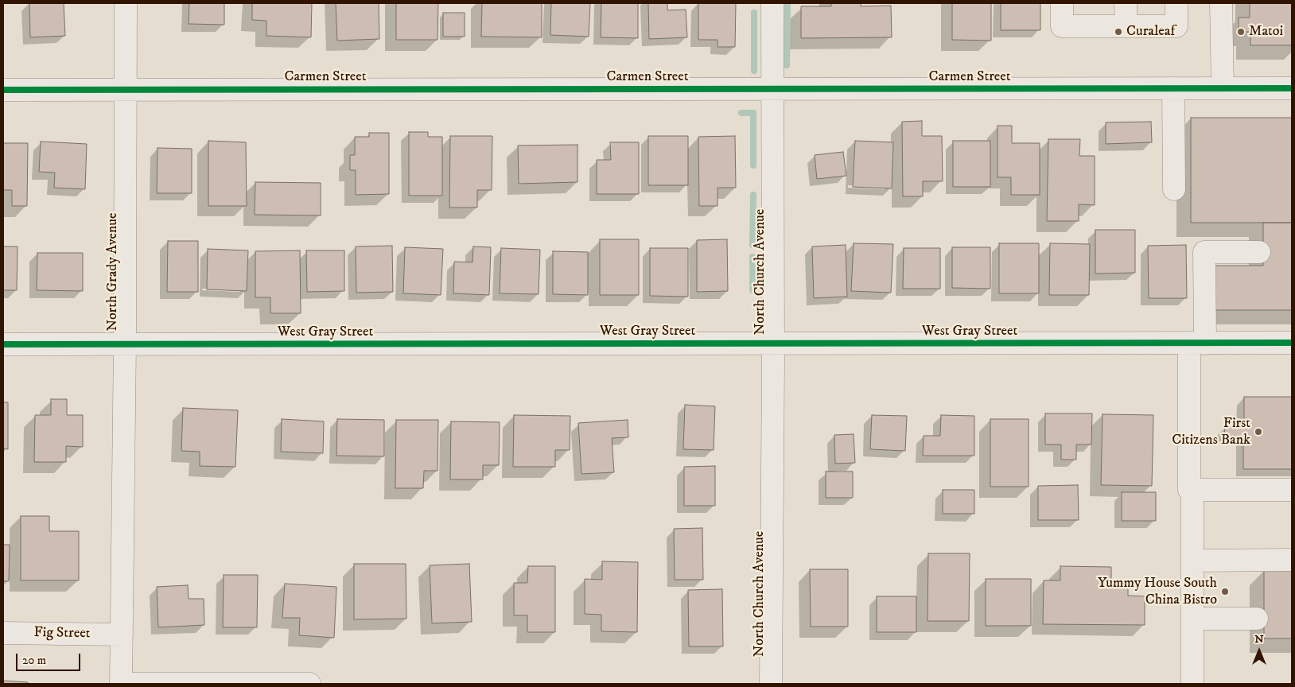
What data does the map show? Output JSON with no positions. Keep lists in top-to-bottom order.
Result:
{
  "streets": {
    "street": [
      "Carmen Street",
      "North Grady Avenue",
      "North Church Avenue",
      "West Gray Street",
      "Fig Street"
    ]
  },
  "crossings": [
    ["Carmen Street", "North Grady Avenue"],
    ["Carmen Street", "North Church Avenue"],
    ["North Grady Avenue", "West Gray Street"],
    ["North Grady Avenue", "Fig Street"],
    ["North Church Avenue", "West Gray Street"]
  ],
  "places": [
    "Curaleaf",
    "Matoi",
    "First Citizens Bank",
    "Yummy House South China Bistro"
  ],
  "scale_bar": "20 m",
  "north": "top"
}
